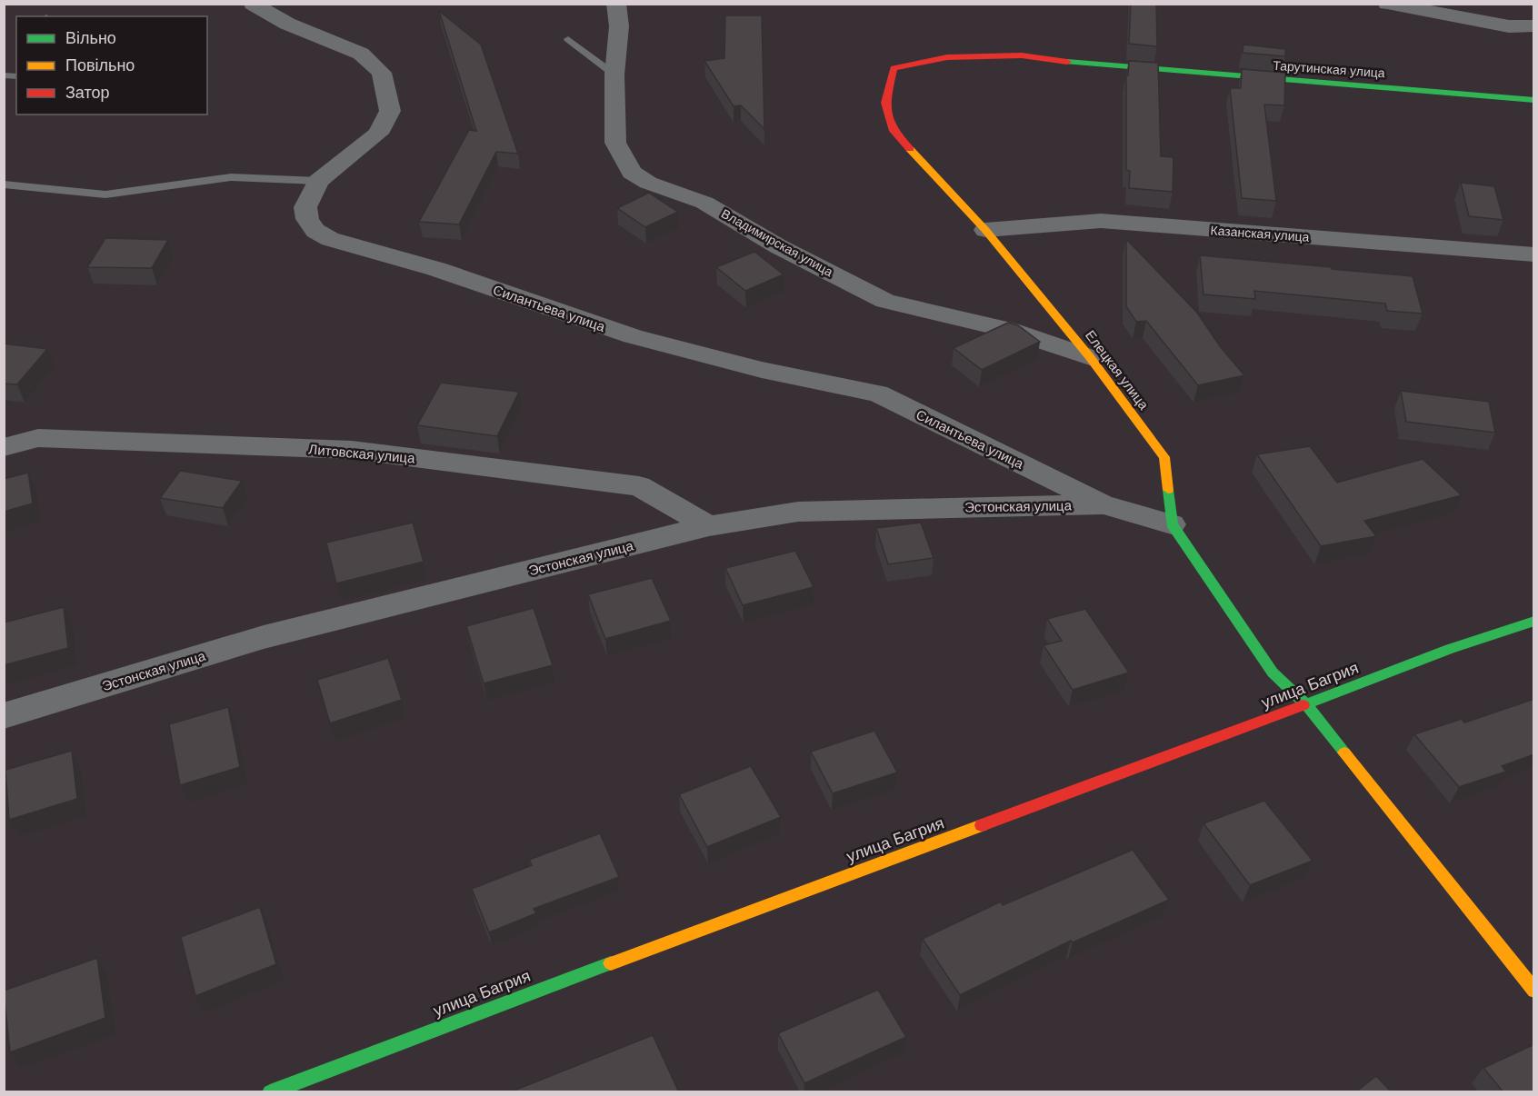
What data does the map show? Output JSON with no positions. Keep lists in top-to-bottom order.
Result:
{
  "streets": {
    "street": [
      "Тарутинская улица",
      "Казанская улица",
      "Владимирская улица",
      "Силантьева улица",
      "Елецкая улица",
      "Литовская улица",
      "Эстонская улица",
      "улица Багрия"
    ]
  },
  "crossings": [
    ["Тарутинская улица", "Елецкая улица"],
    ["Казанская улица", "Елецкая улица"],
    ["Владимирская улица", "Елецкая улица"],
    ["Силантьева улица", "Эстонская улица"],
    ["Елецкая улица", "Эстонская улица"],
    ["Елецкая улица", "улица Багрия"],
    ["Литовская улица", "Эстонская улица"]
  ],
  "legend": ["Вільно", "Повільно", "Затор"]
}
